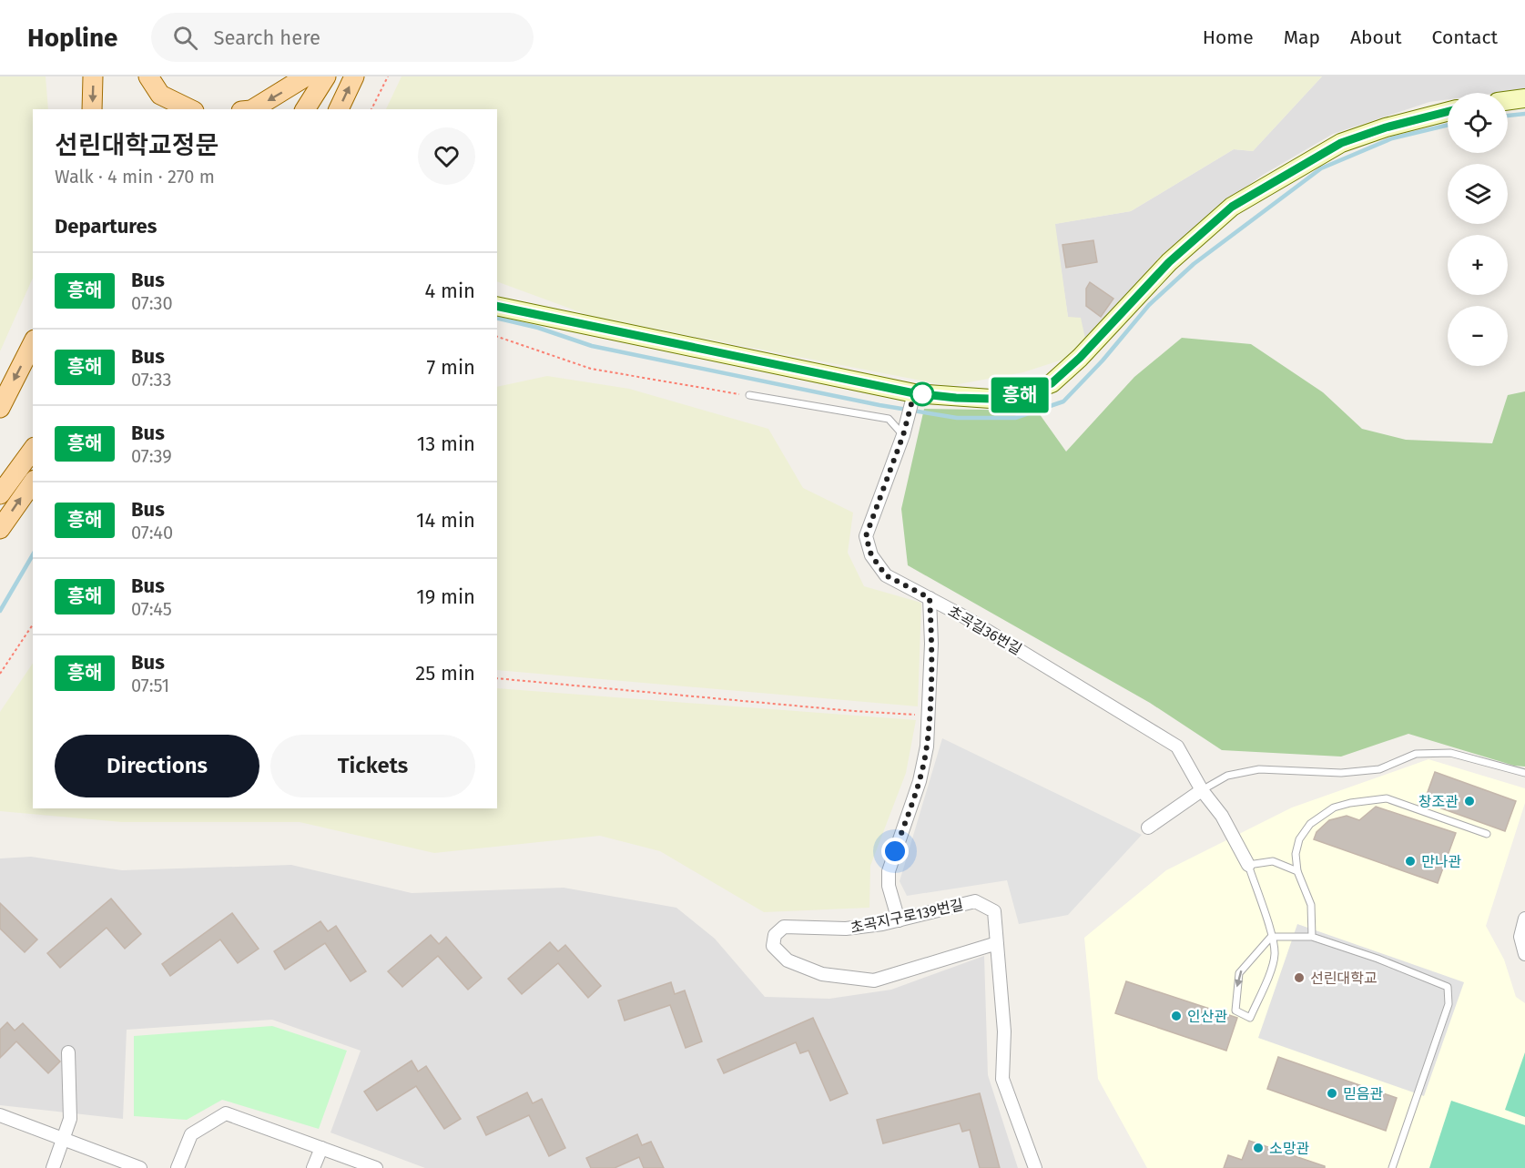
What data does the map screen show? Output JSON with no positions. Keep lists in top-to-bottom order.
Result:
{
  "streets": {
    "street": ["초곡길36번길", "초곡지구로139번길"]
  },
  "places": [
    "창조관",
    "만나관",
    "선린대학교",
    "인산관",
    "믿음관",
    "소망관"
  ],
  "lines": ["bus line 흥해"],
  "page": {
    "header": "Hopline",
    "search": "Search here",
    "nav": [
      "Home",
      "Map",
      "About",
      "Contact"
    ],
    "on_map": "흥해",
    "map_buttons": ["+", "−"],
    "heading": [
      ["선린대학교정문", "Walk · 4 min · 270 m"],
      "Departures"
    ],
    "list": [
      {
        "mark": "흥해",
        "name": "Bus",
        "note": "07:30",
        "value": "4 min"
      },
      {
        "mark": "흥해",
        "name": "Bus",
        "note": "07:33",
        "value": "7 min"
      },
      {
        "mark": "흥해",
        "name": "Bus",
        "note": "07:39",
        "value": "13 min"
      },
      {
        "mark": "흥해",
        "name": "Bus",
        "note": "07:40",
        "value": "14 min"
      },
      {
        "mark": "흥해",
        "name": "Bus",
        "note": "07:45",
        "value": "19 min"
      },
      {
        "mark": "흥해",
        "name": "Bus",
        "note": "07:51",
        "value": "25 min"
      }
    ],
    "buttons": ["Directions", "Tickets"]
  }
}
